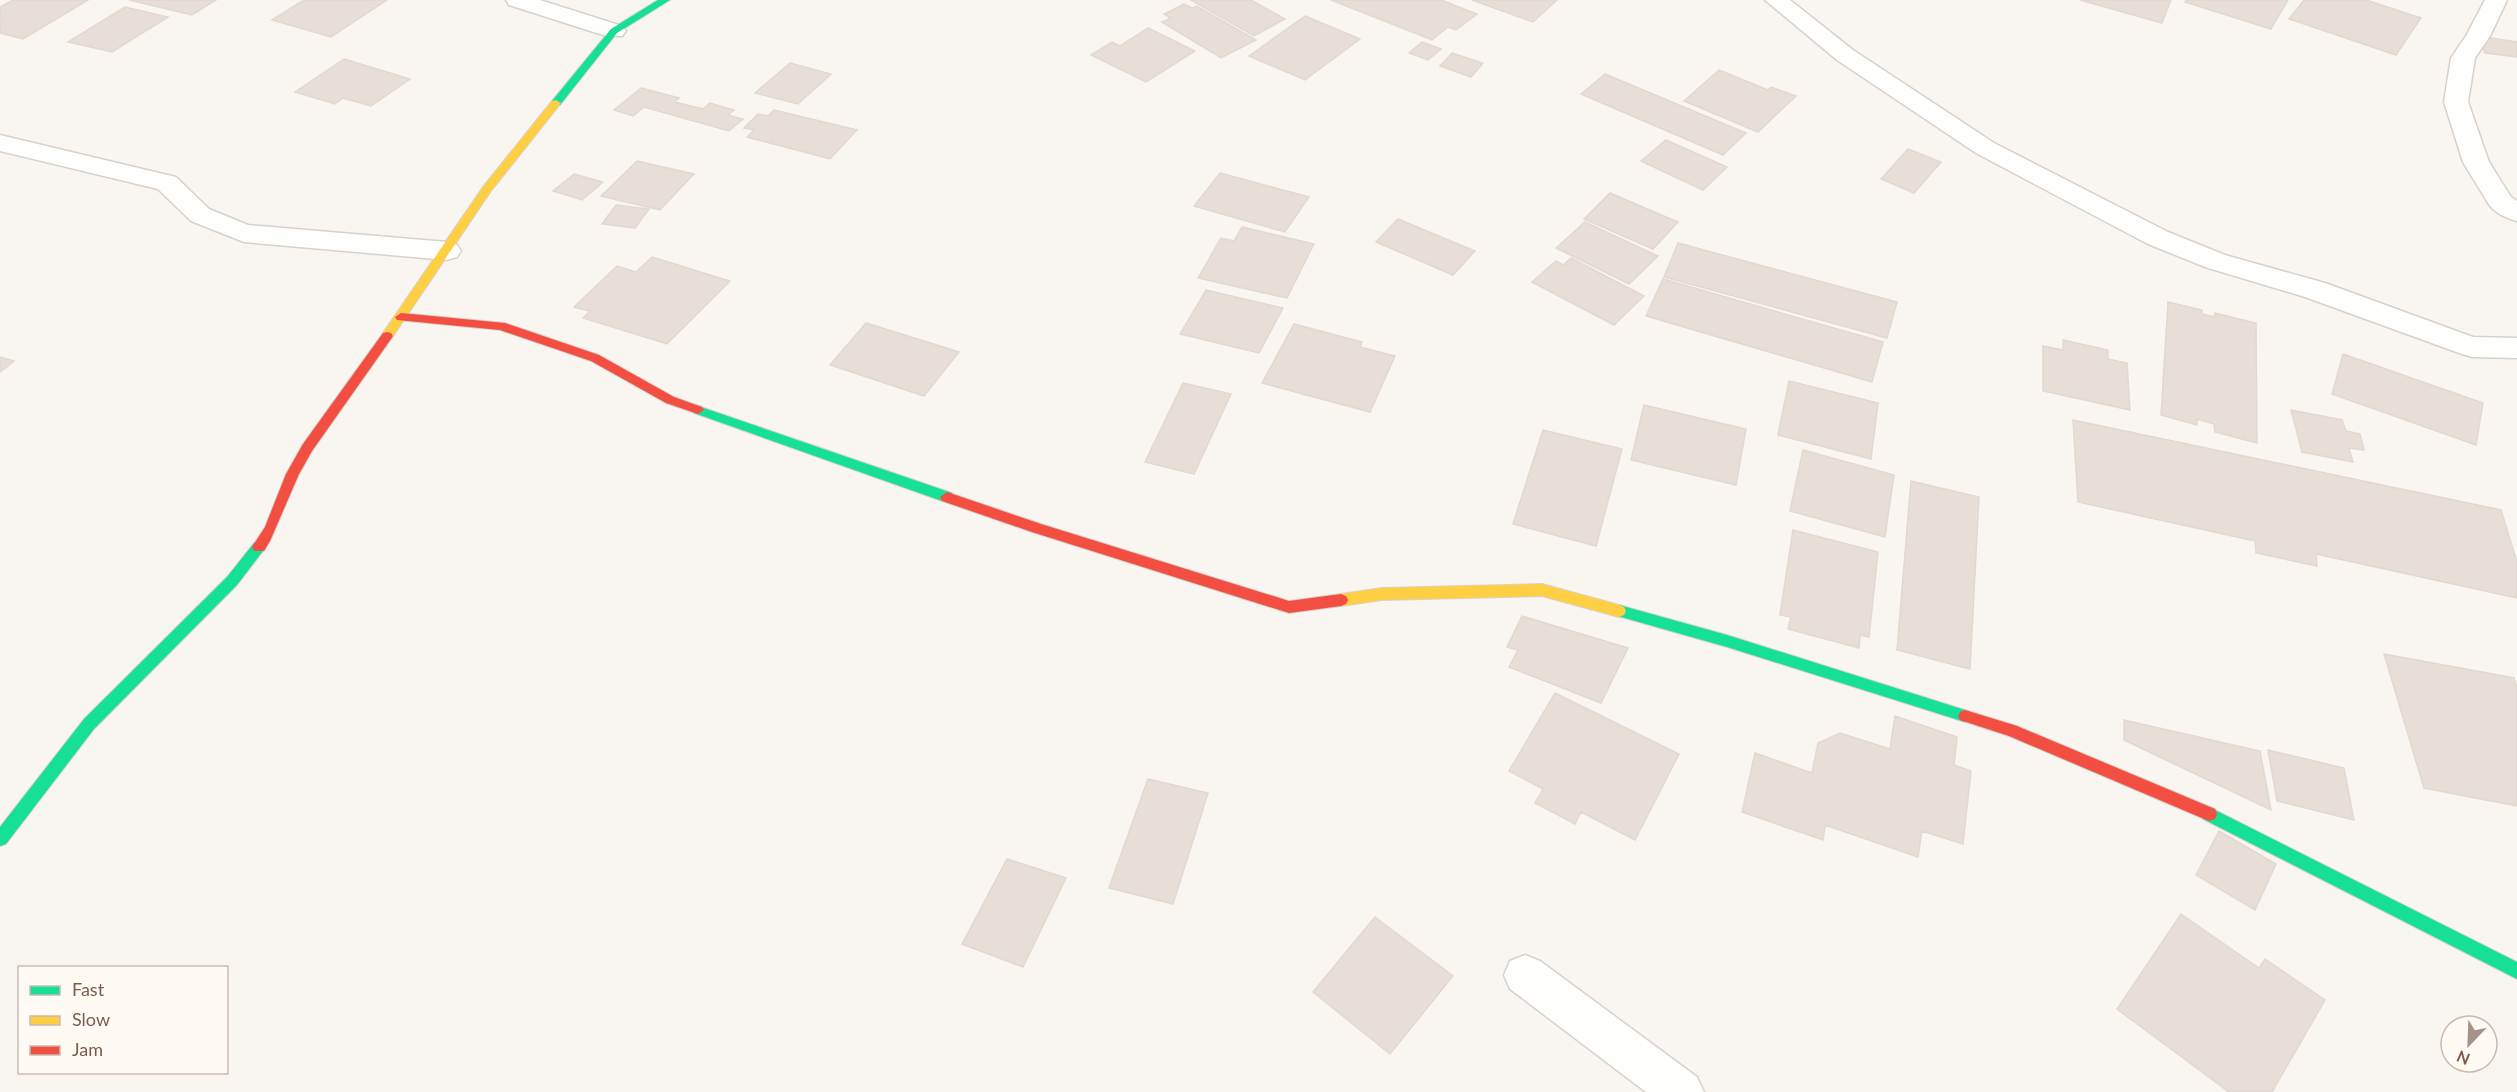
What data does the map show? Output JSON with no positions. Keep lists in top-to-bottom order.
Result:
{
  "legend": ["Fast", "Slow", "Jam"],
  "north": "bottom left"
}
